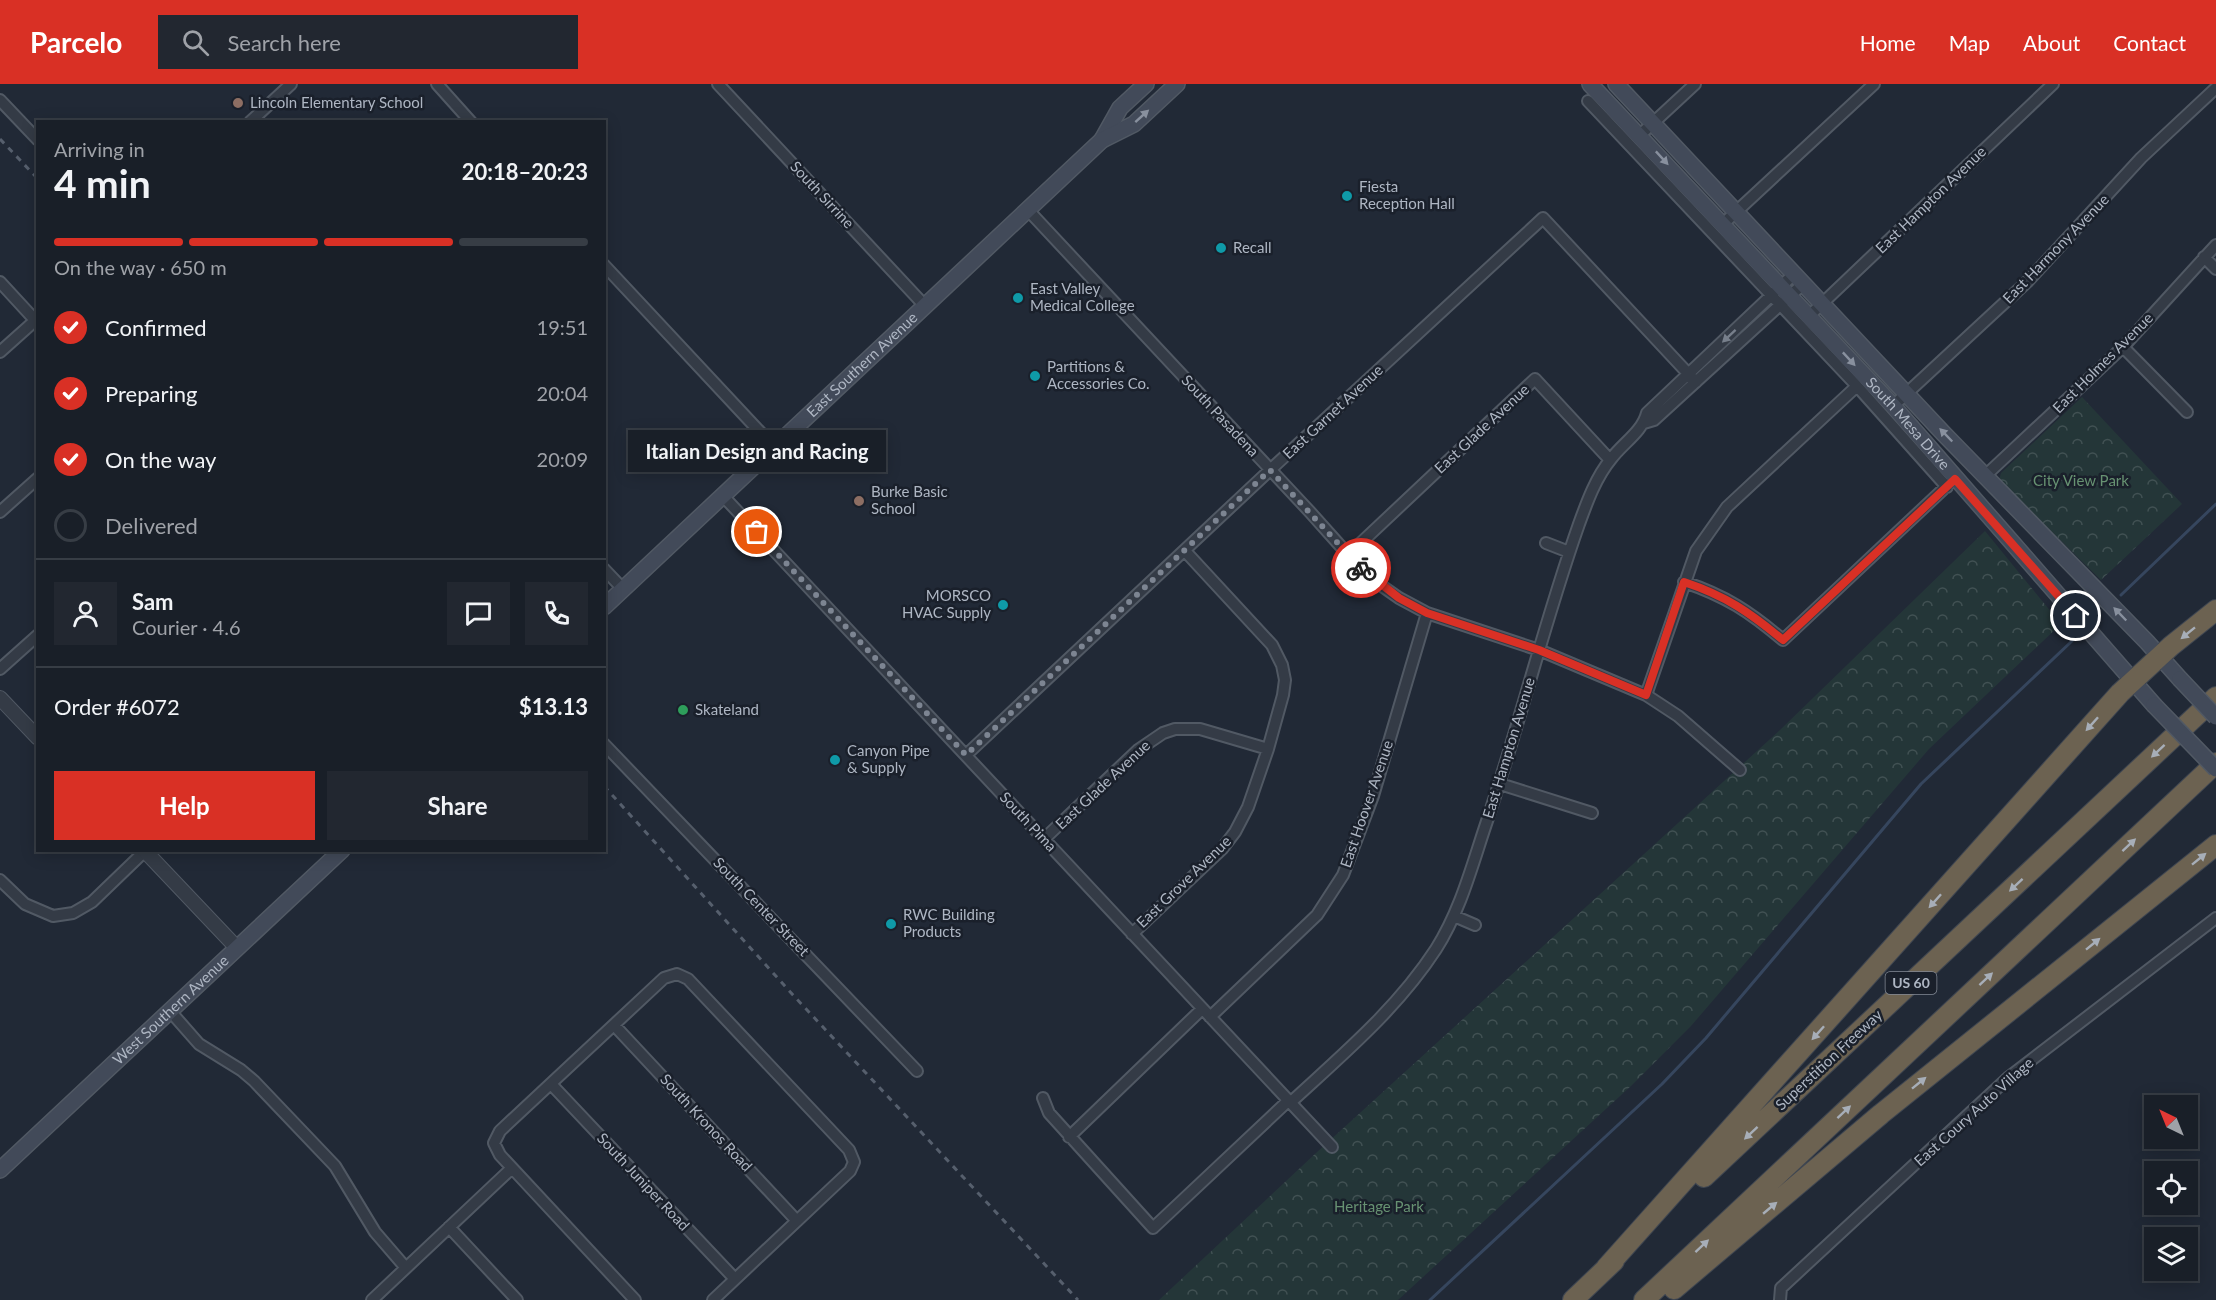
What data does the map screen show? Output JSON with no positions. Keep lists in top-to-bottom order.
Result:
{
  "streets": {
    "highway": ["US 60", "Superstition Freeway"],
    "main road": ["East Southern Avenue", "South Mesa Drive", "West Southern Avenue"],
    "street": [
      "South Sirrine",
      "East Hampton Avenue",
      "East Harmony Avenue",
      "East Holmes Avenue",
      "East Garnet Avenue",
      "South Pasadena",
      "East Glade Avenue",
      "East Hoover Avenue",
      "South Pima",
      "East Grove Avenue",
      "South Center Street",
      "East Coury Auto Village",
      "South Kronos Road",
      "South Juniper Road"
    ]
  },
  "crossings": [
    ["South Sirrine", "East Southern Avenue"],
    ["East Hampton Avenue", "East Garnet Avenue"],
    ["East Hampton Avenue", "South Pasadena"],
    ["East Hampton Avenue", "South Mesa Drive"],
    ["East Hampton Avenue", "East Glade Avenue"],
    ["East Hampton Avenue", "East Hoover Avenue"],
    ["East Hampton Avenue", "South Pima"],
    ["East Harmony Avenue", "South Mesa Drive"],
    ["East Holmes Avenue", "South Mesa Drive"],
    ["East Southern Avenue", "South Pasadena"],
    ["East Southern Avenue", "South Pima"],
    ["East Garnet Avenue", "South Pasadena"],
    ["East Garnet Avenue", "South Pima"],
    ["East Garnet Avenue", "East Grove Avenue"],
    ["South Pasadena", "East Glade Avenue"],
    ["South Pasadena", "East Hoover Avenue"],
    ["East Glade Avenue", "South Pima"],
    ["East Glade Avenue", "East Grove Avenue"],
    ["East Hoover Avenue", "South Pima"],
    ["South Pima", "East Grove Avenue"]
  ],
  "parks": ["City View Park", "Heritage Park"],
  "places": [
    "Lincoln Elementary School",
    "Fiesta Reception Hall",
    "Recall",
    "East Valley Medical College",
    "Partitions & Accessories Co.",
    "Burke Basic School",
    "Italian Design and Racing",
    "MORSCO HVAC Supply",
    "Skateland",
    "Canyon Pipe & Supply",
    "RWC Building Products"
  ],
  "north": "top left",
  "page": {
    "header": "Parcelo",
    "search": "Search here",
    "nav": [
      "Home",
      "Map",
      "About",
      "Contact"
    ],
    "heading": ["4 min", "Arriving in", "20:18–20:23"],
    "panel": [
      "Sam",
      "Courier · 4.6",
      "Order #6072",
      "$13.13"
    ],
    "bar": "On the way · 650 m",
    "list": [
      ["Confirmed", "19:51"],
      ["Preparing", "20:04"],
      ["On the way", "20:09"],
      "Delivered"
    ],
    "bubble": "Italian Design and Racing",
    "buttons": ["Help", "Share"]
  }
}
